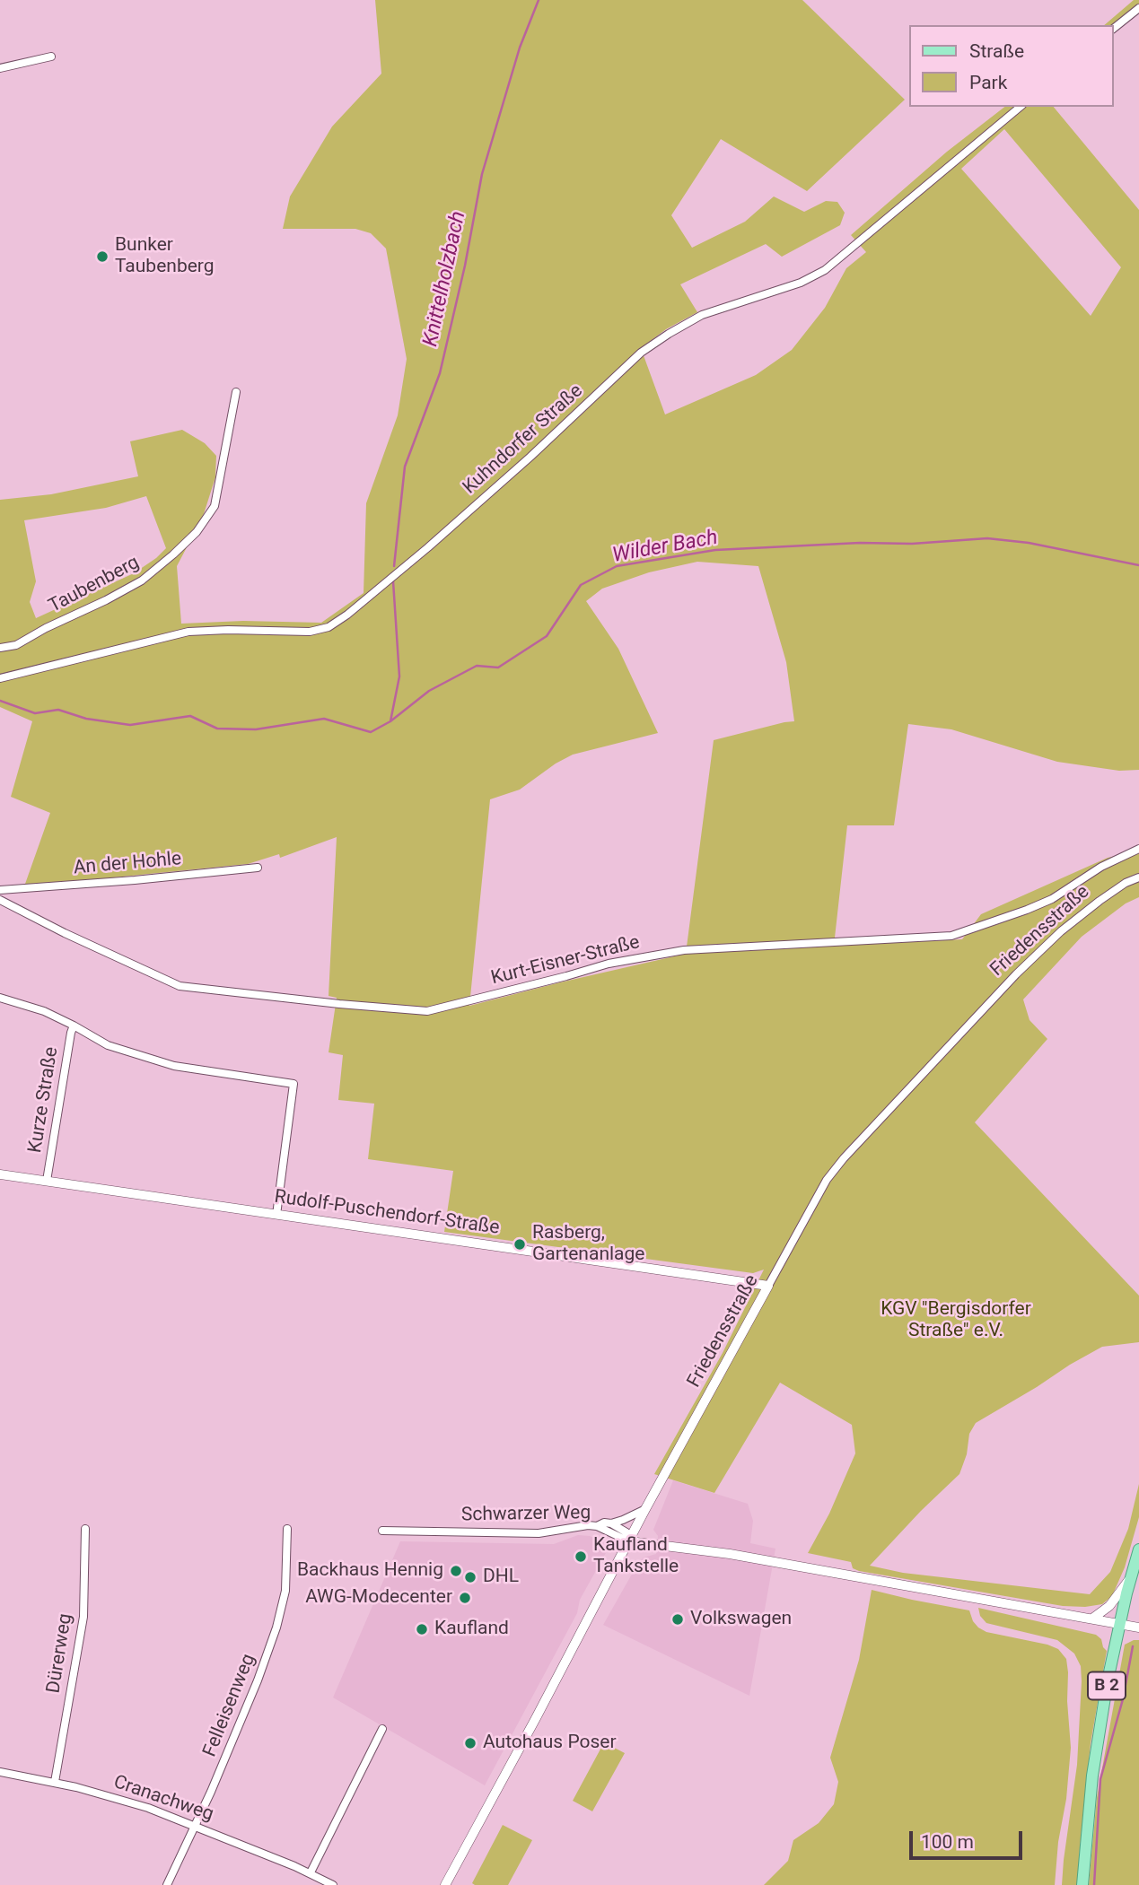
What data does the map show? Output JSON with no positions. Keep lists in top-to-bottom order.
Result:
{
  "streets": {
    "main road": ["B 2"],
    "street": [
      "Kuhndorfer Straße",
      "Taubenberg",
      "An der Hohle",
      "Friedensstraße",
      "Kurt-Eisner-Straße",
      "Kurze Straße",
      "Rudolf-Puschendorf-Straße",
      "Schwarzer Weg",
      "Dürerweg",
      "Felleisenweg",
      "Cranachweg"
    ]
  },
  "crossings": [
    ["Friedensstraße", "Rudolf-Puschendorf-Straße"],
    ["Friedensstraße", "Schwarzer Weg"],
    ["Kurze Straße", "Rudolf-Puschendorf-Straße"],
    ["Dürerweg", "Cranachweg"],
    ["Felleisenweg", "Cranachweg"]
  ],
  "water": ["Knittelholzbach", "Wilder Bach"],
  "parks": ["KGV \"Bergisdorfer Straße\" e.V."],
  "places": [
    "Bunker Taubenberg",
    "Rasberg, Gartenanlage",
    "Kaufland Tankstelle",
    "Backhaus Hennig",
    "DHL",
    "AWG-Modecenter",
    "Volkswagen",
    "Kaufland",
    "Autohaus Poser"
  ],
  "legend": ["Straße", "Park"],
  "scale_bar": "100 m"
}
